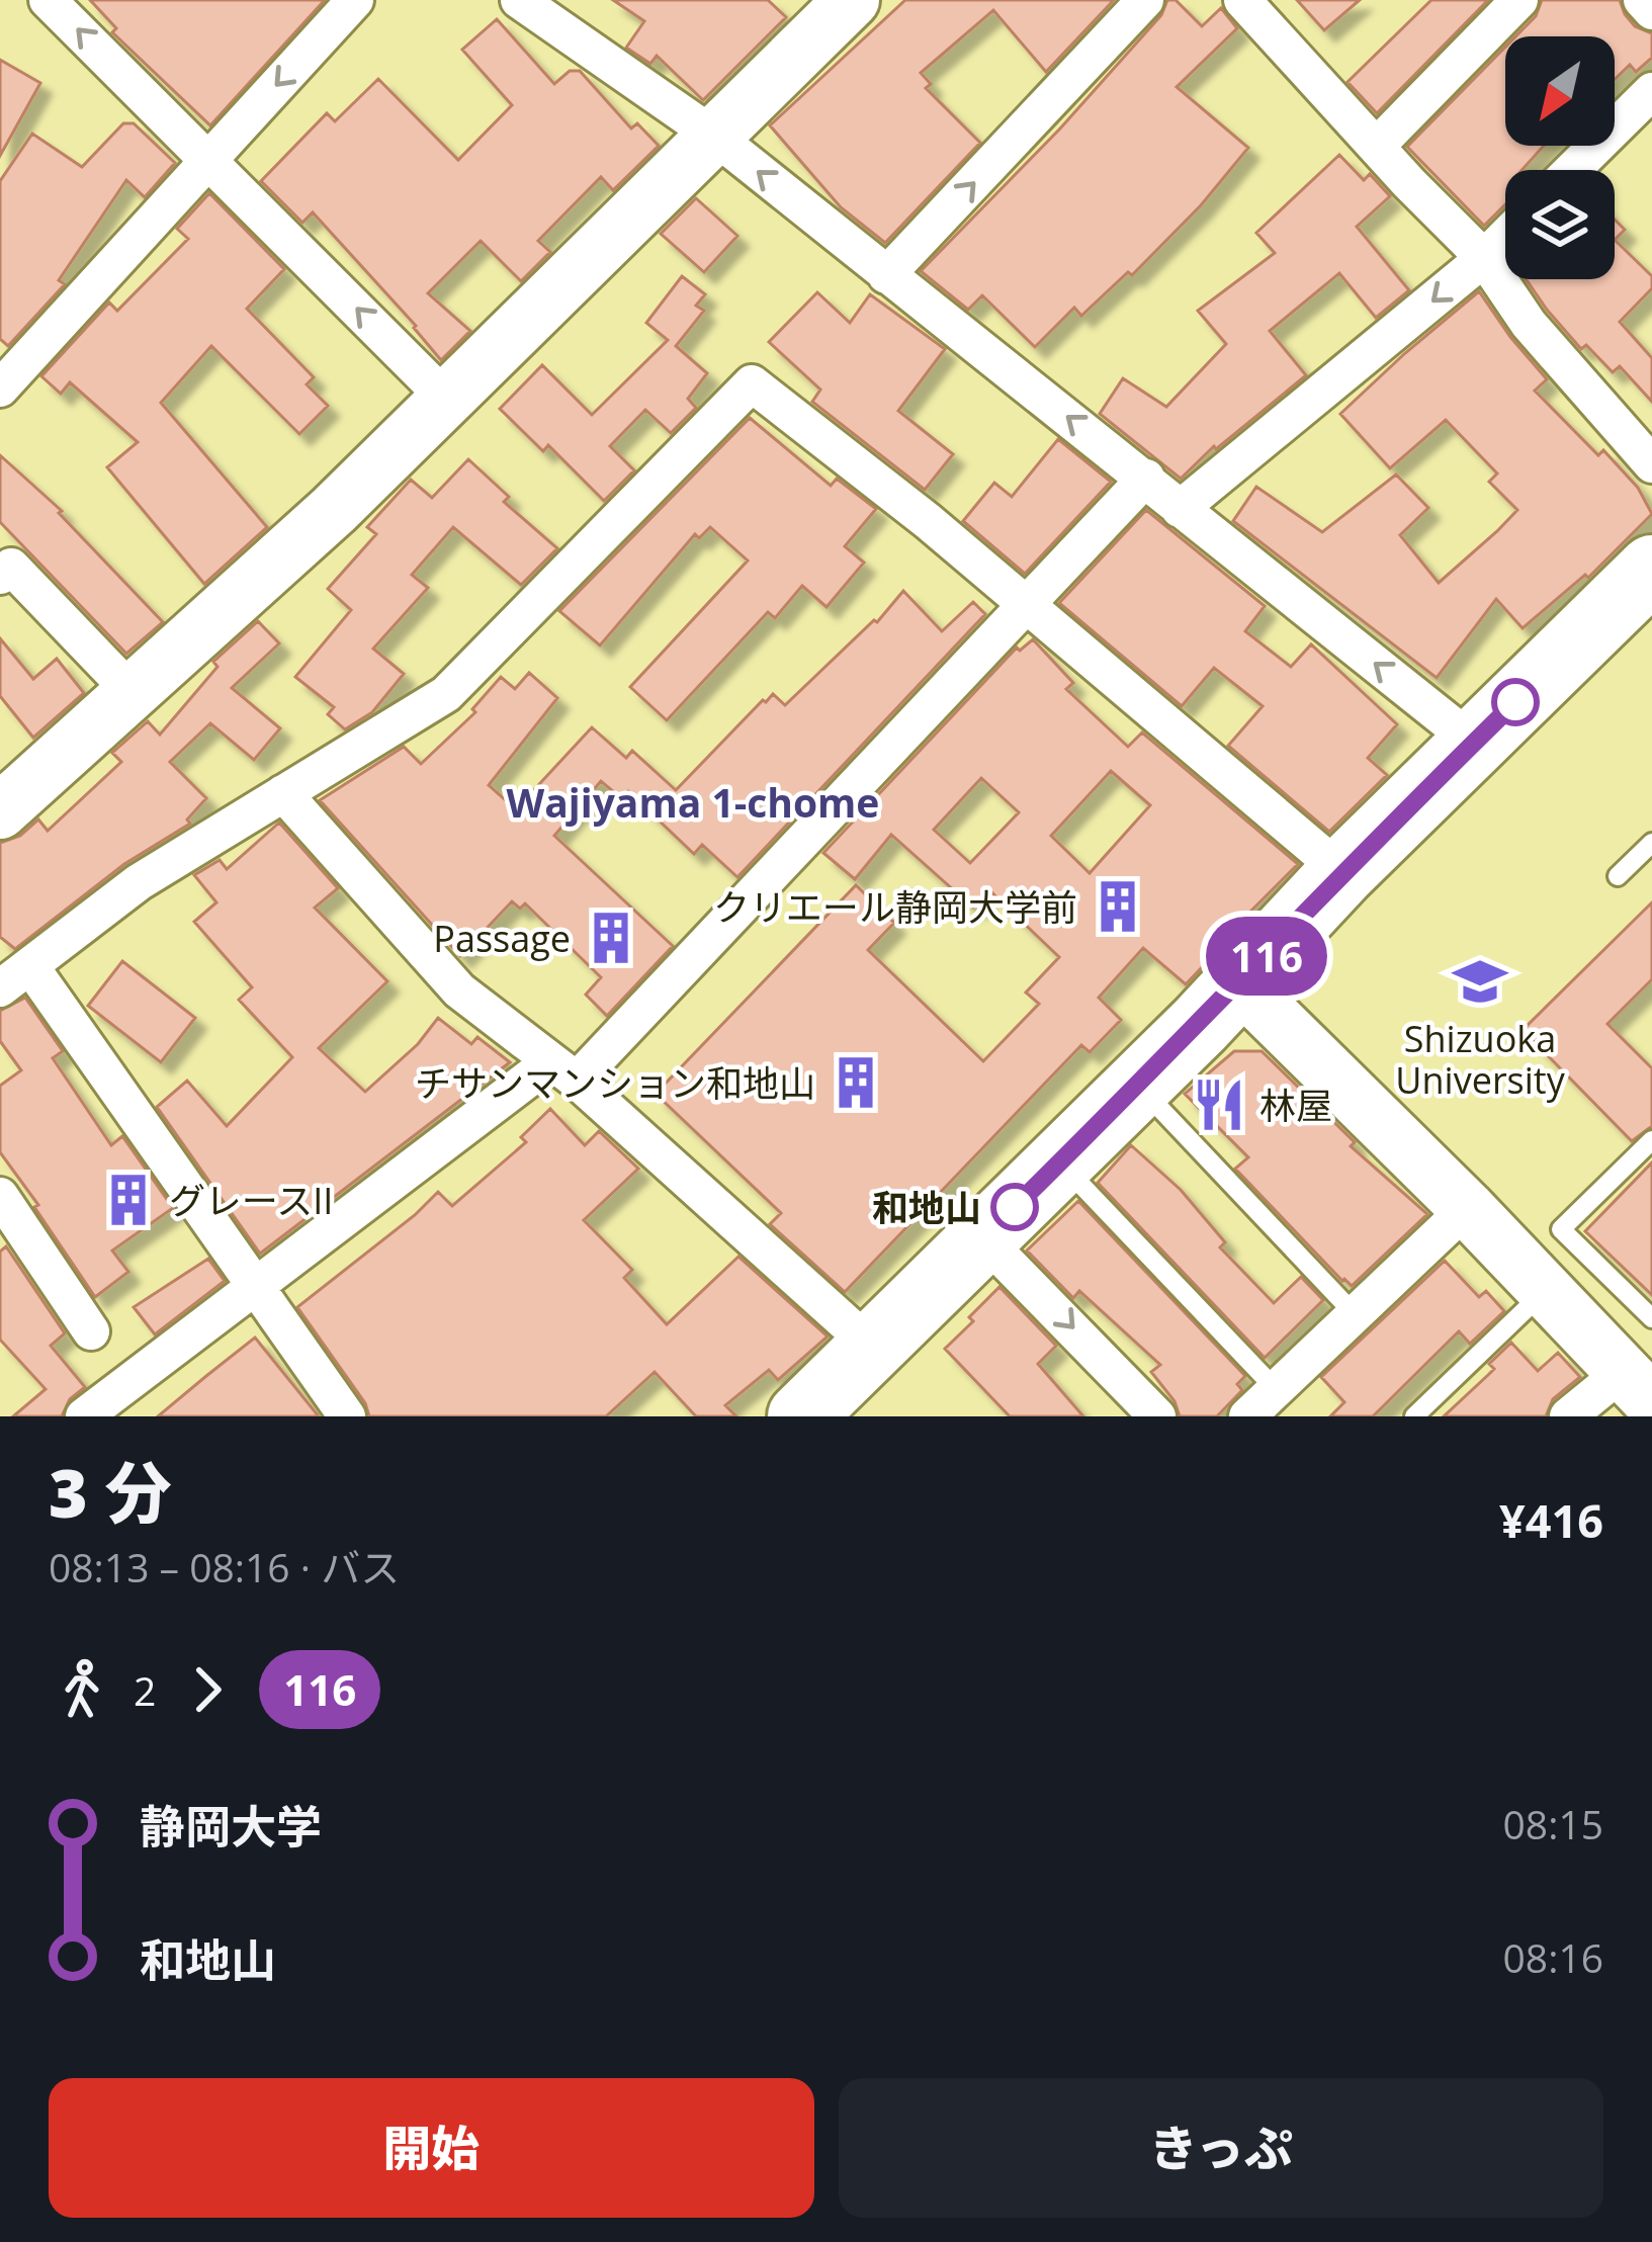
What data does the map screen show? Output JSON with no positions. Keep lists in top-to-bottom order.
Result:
{
  "districts": ["Wajiyama 1-chome"],
  "places": {
    "building": [
      "クリエール静岡大学前",
      "Passage",
      "チサンマンション和地山",
      "グレースII"
    ],
    "school or university": ["Shizuoka University"],
    "restaurant": ["林屋"],
    "other": ["和地山"]
  },
  "lines": ["bus line 116"],
  "north": "bottom left",
  "page": {
    "on_map": "116",
    "heading": ["3 分", "08:13 – 08:16 · バス", "¥416"],
    "legs": ["2", "116"],
    "list": [
      {
        "name": "静岡大学",
        "value": "08:15"
      },
      {
        "name": "和地山",
        "value": "08:16"
      }
    ],
    "buttons": ["開始", "きっぷ"]
  }
}
